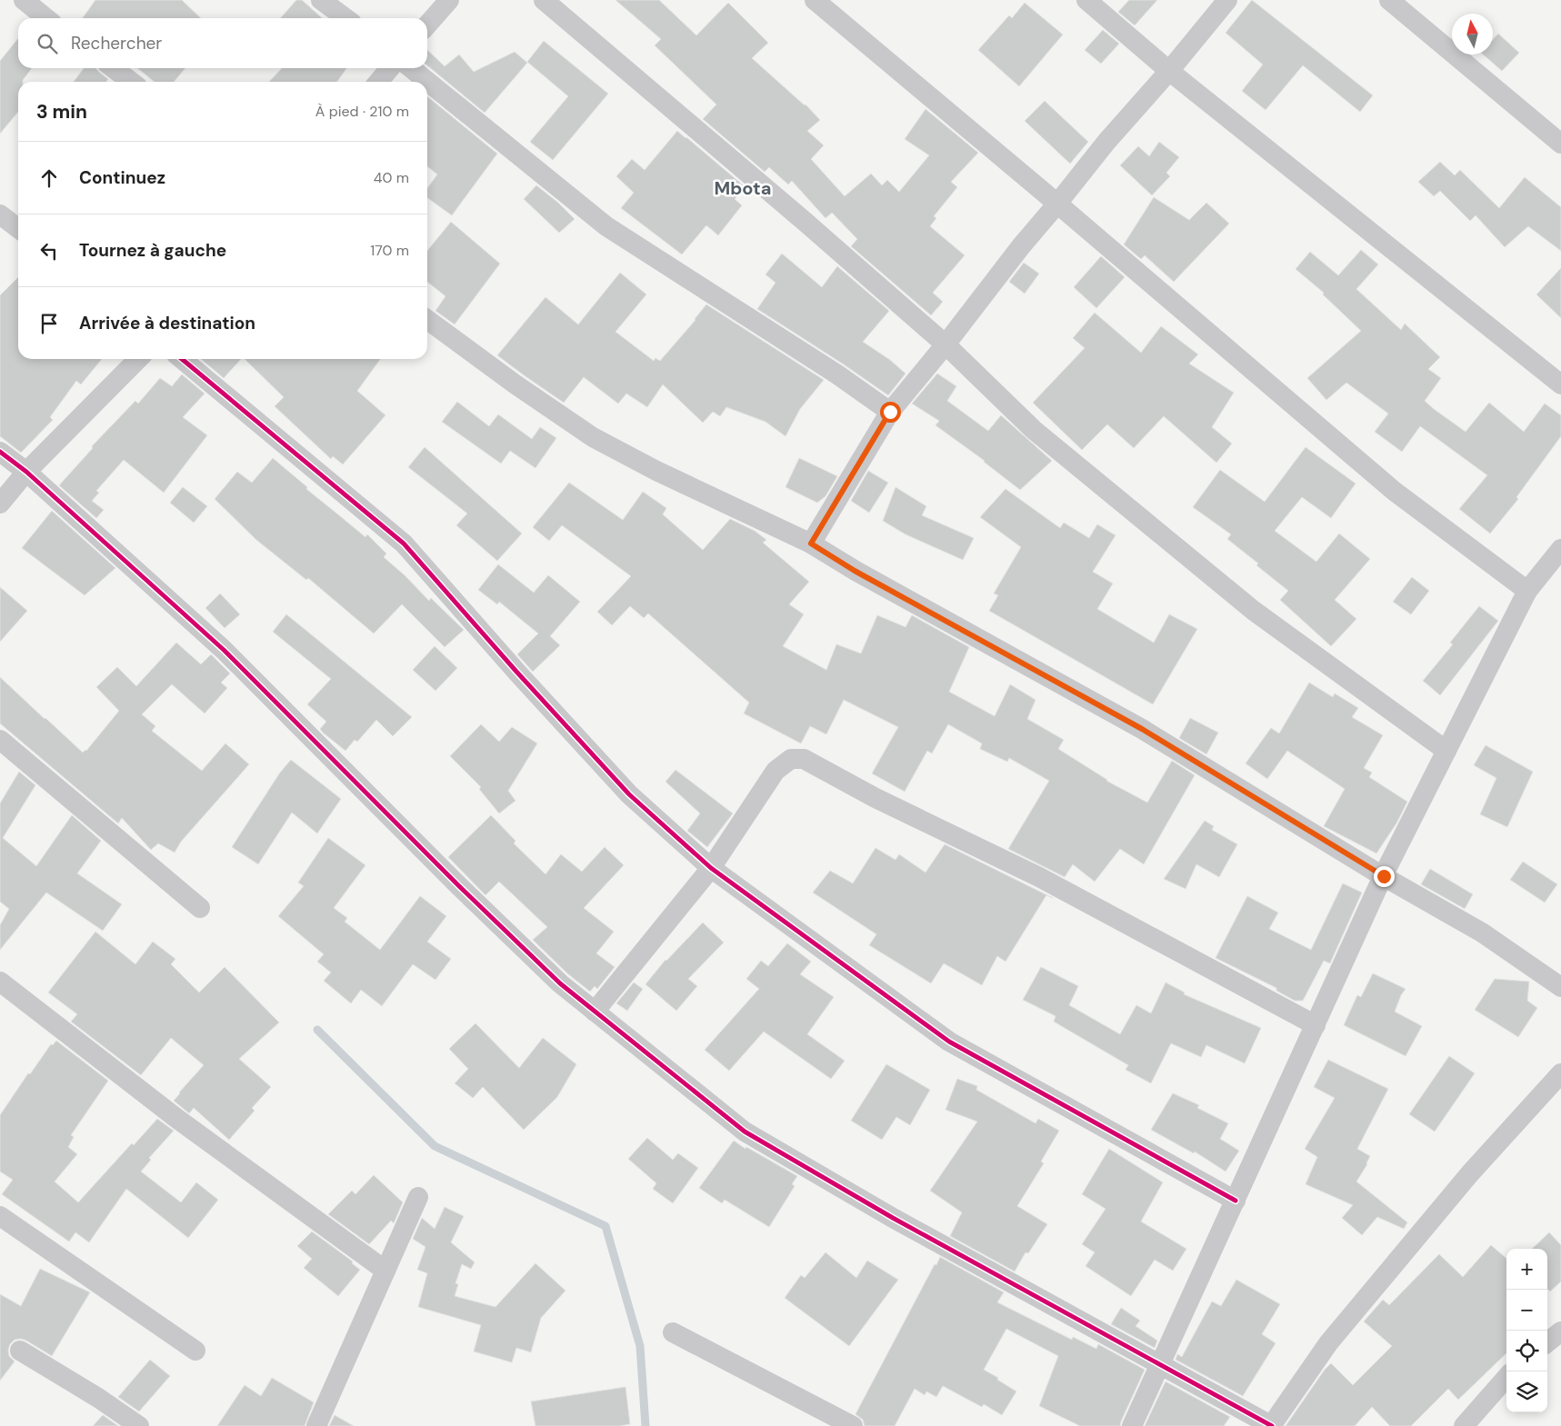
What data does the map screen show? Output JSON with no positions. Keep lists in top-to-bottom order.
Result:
{
  "districts": ["Mbota"],
  "north": "top",
  "page": {
    "search": "Rechercher",
    "heading": ["3 min", "À pied · 210 m"],
    "list": [
      ["Continuez", "40 m"],
      ["Tournez à gauche", "170 m"],
      "Arrivée à destination"
    ],
    "map_buttons": ["+", "−"]
  }
}
